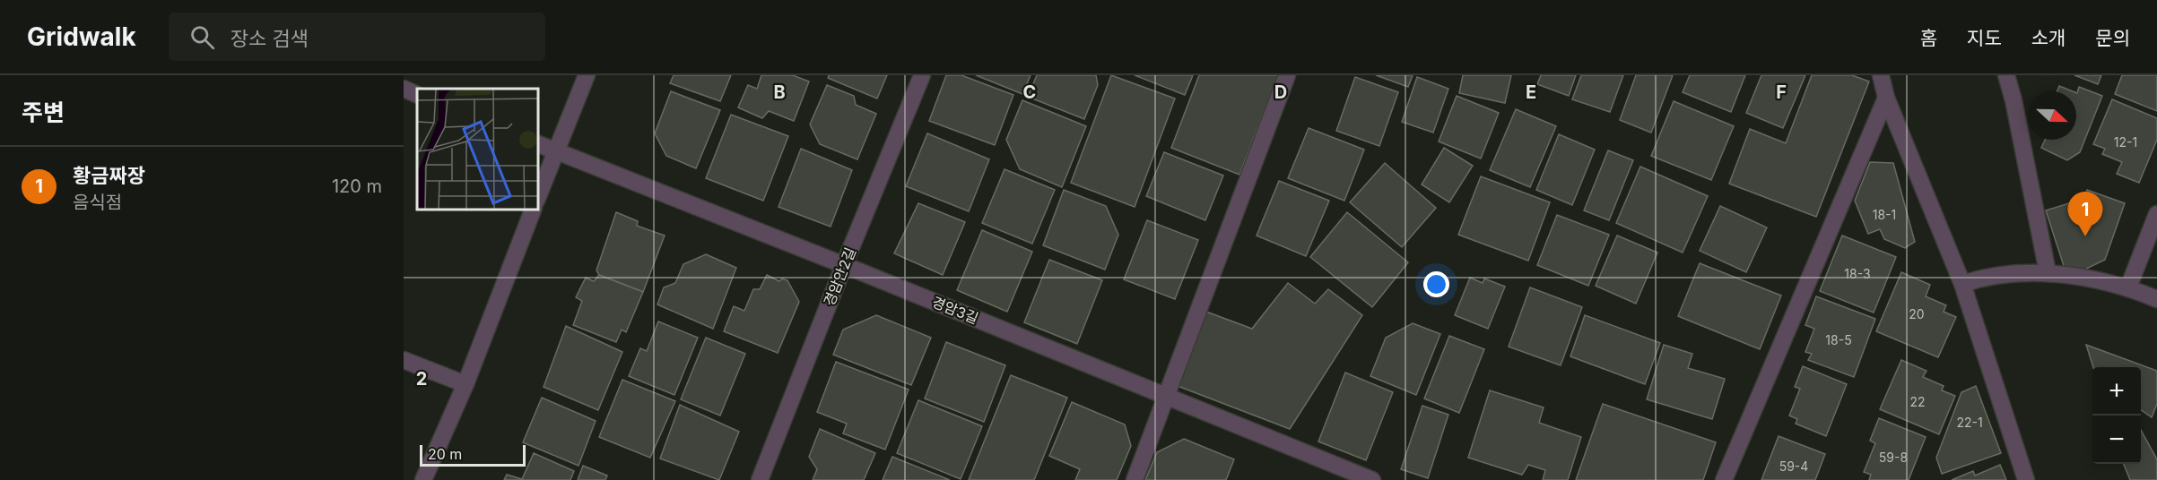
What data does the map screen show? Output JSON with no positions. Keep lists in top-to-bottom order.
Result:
{
  "streets": {
    "street": ["경암안2길", "경암3길"]
  },
  "crossings": [
    ["경암안2길", "경암3길"]
  ],
  "house_numbers": [
    "12-1",
    "18-1",
    "18-3",
    "20",
    "18-5",
    "22",
    "22-1",
    "59-8",
    "59-4"
  ],
  "scale_bar": "20 m",
  "north": "right",
  "page": {
    "header": "Gridwalk",
    "search": "장소 검색",
    "nav": [
      "홈",
      "지도",
      "소개",
      "문의"
    ],
    "heading": "주변",
    "list": [
      {
        "mark": "1",
        "name": "황금짜장",
        "note": "음식점",
        "value": "120 m"
      }
    ],
    "pins": "1",
    "map_buttons": ["+", "−"],
    "scale": "20 m"
  },
  "grid": {
    "columns": [
      "B",
      "C",
      "D",
      "E",
      "F"
    ],
    "rows": ["2"]
  }
}
